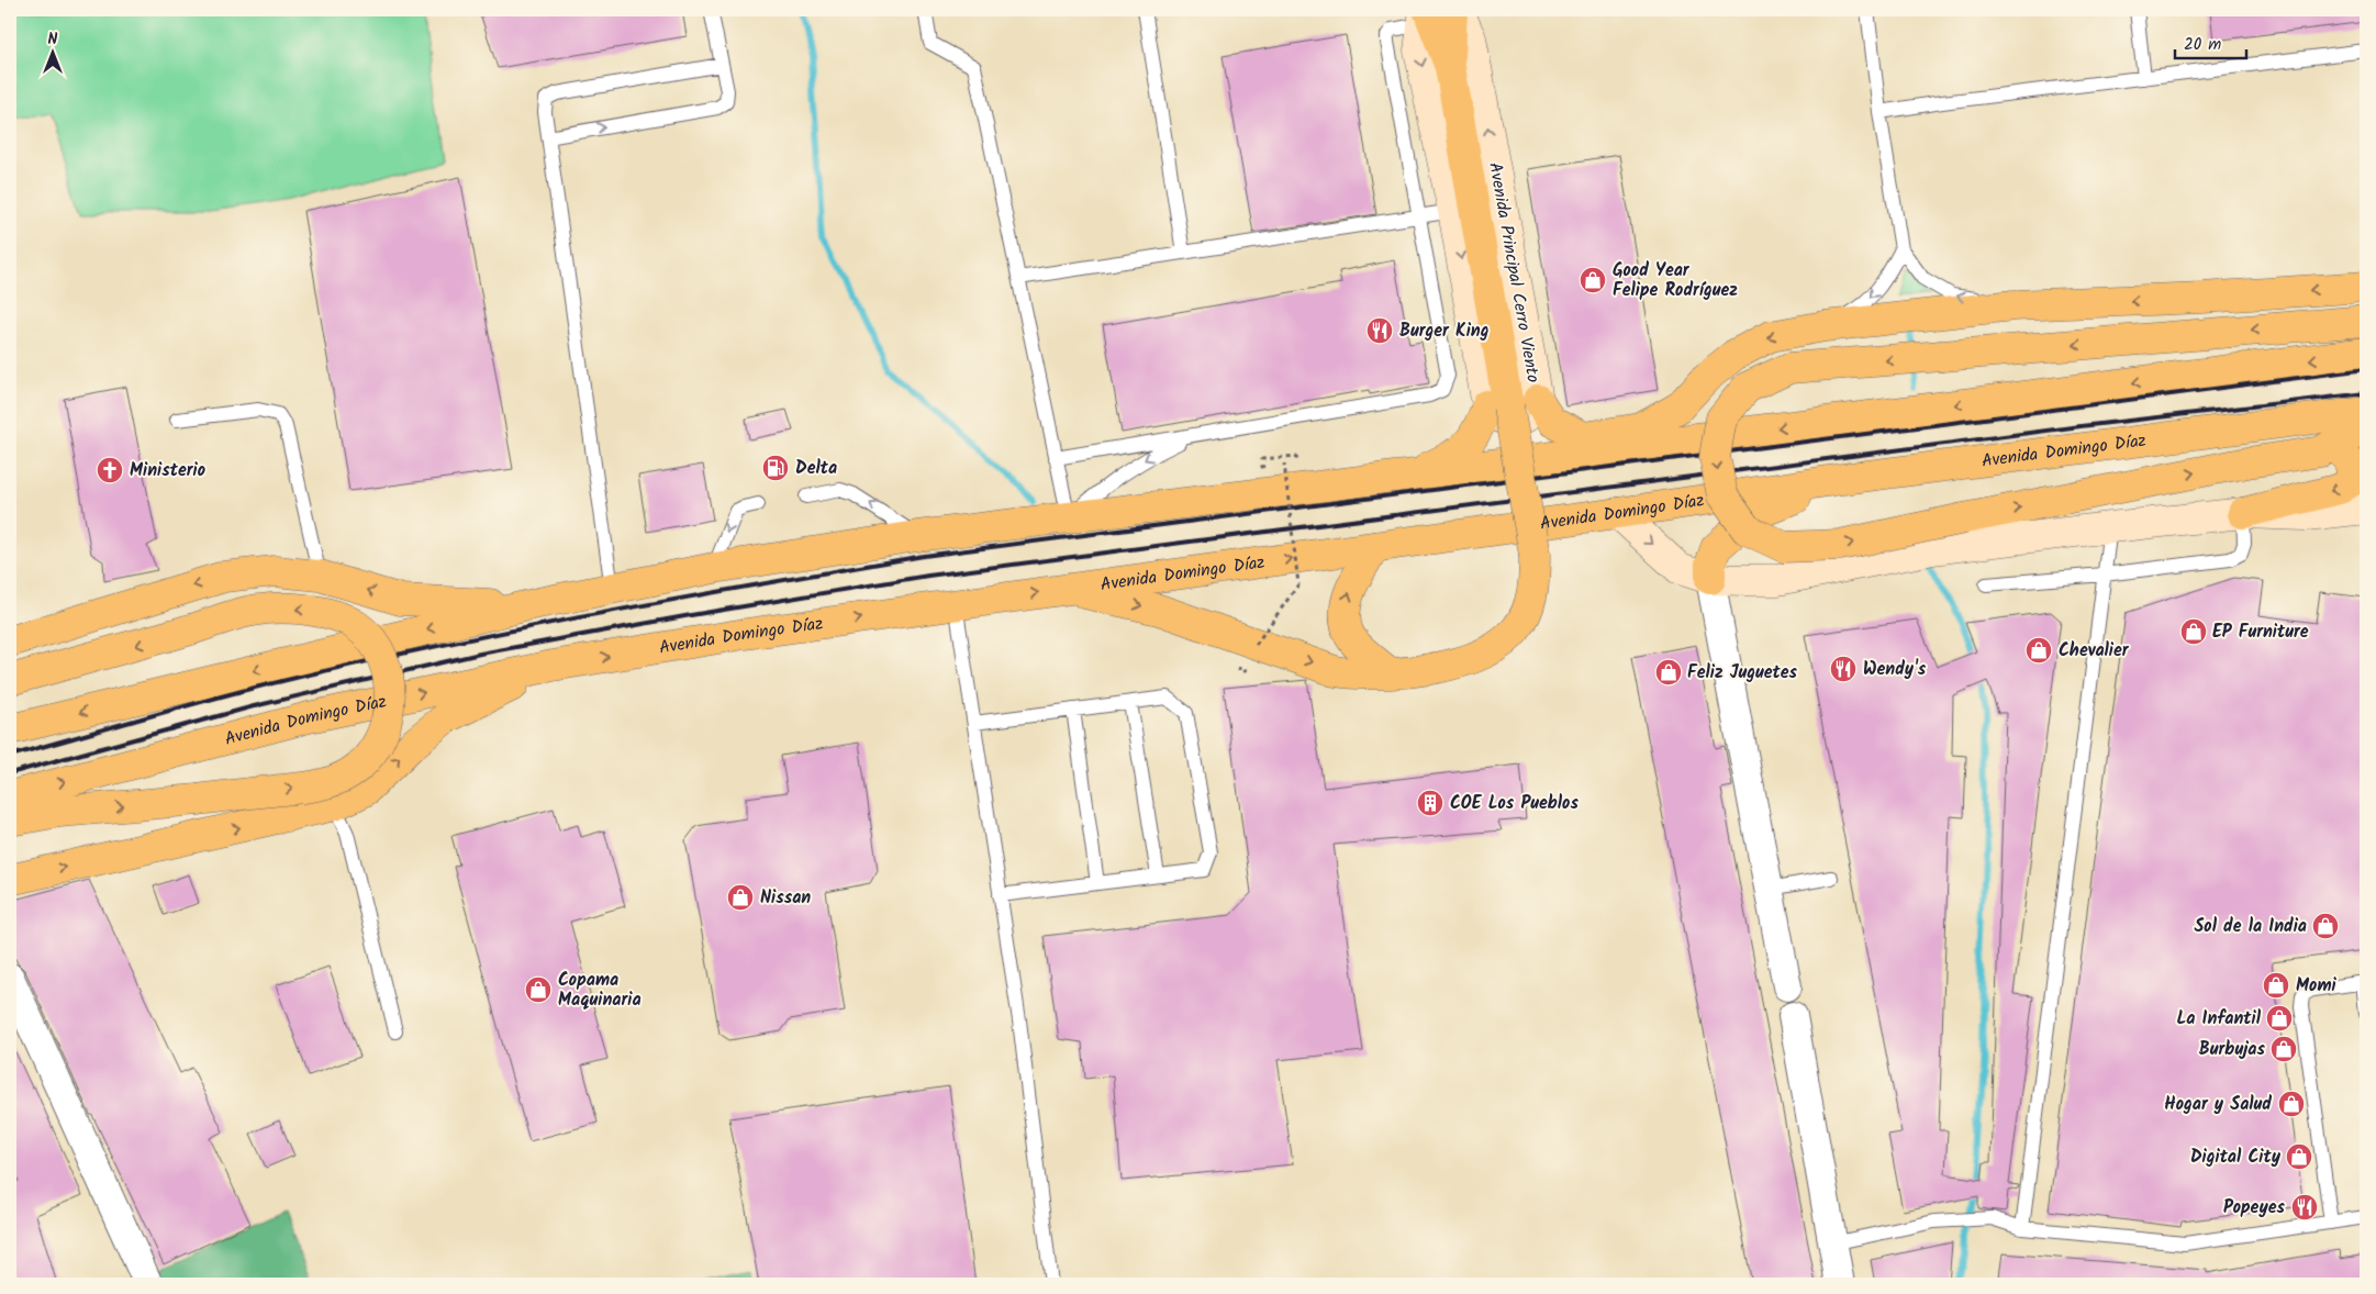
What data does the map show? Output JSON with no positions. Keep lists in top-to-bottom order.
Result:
{
  "streets": {
    "main road": ["Avenida Domingo Díaz"],
    "street": ["Avenida Principal Cerro Viento"]
  },
  "places": {
    "shop": [
      "Good Year Felipe Rodríguez",
      "EP Furniture",
      "Chevalier",
      "Feliz Juguetes",
      "Nissan",
      "Sol de la India",
      "Momi",
      "Copama Maquinaria",
      "La Infantil",
      "Burbujas",
      "Hogar y Salud",
      "Digital City"
    ],
    "restaurant": ["Burger King", "Wendy's", "Popeyes"],
    "fuel station": ["Delta"],
    "church": ["Ministerio"],
    "building": ["COE Los Pueblos"]
  },
  "scale_bar": "20 m",
  "north": "top"
}
